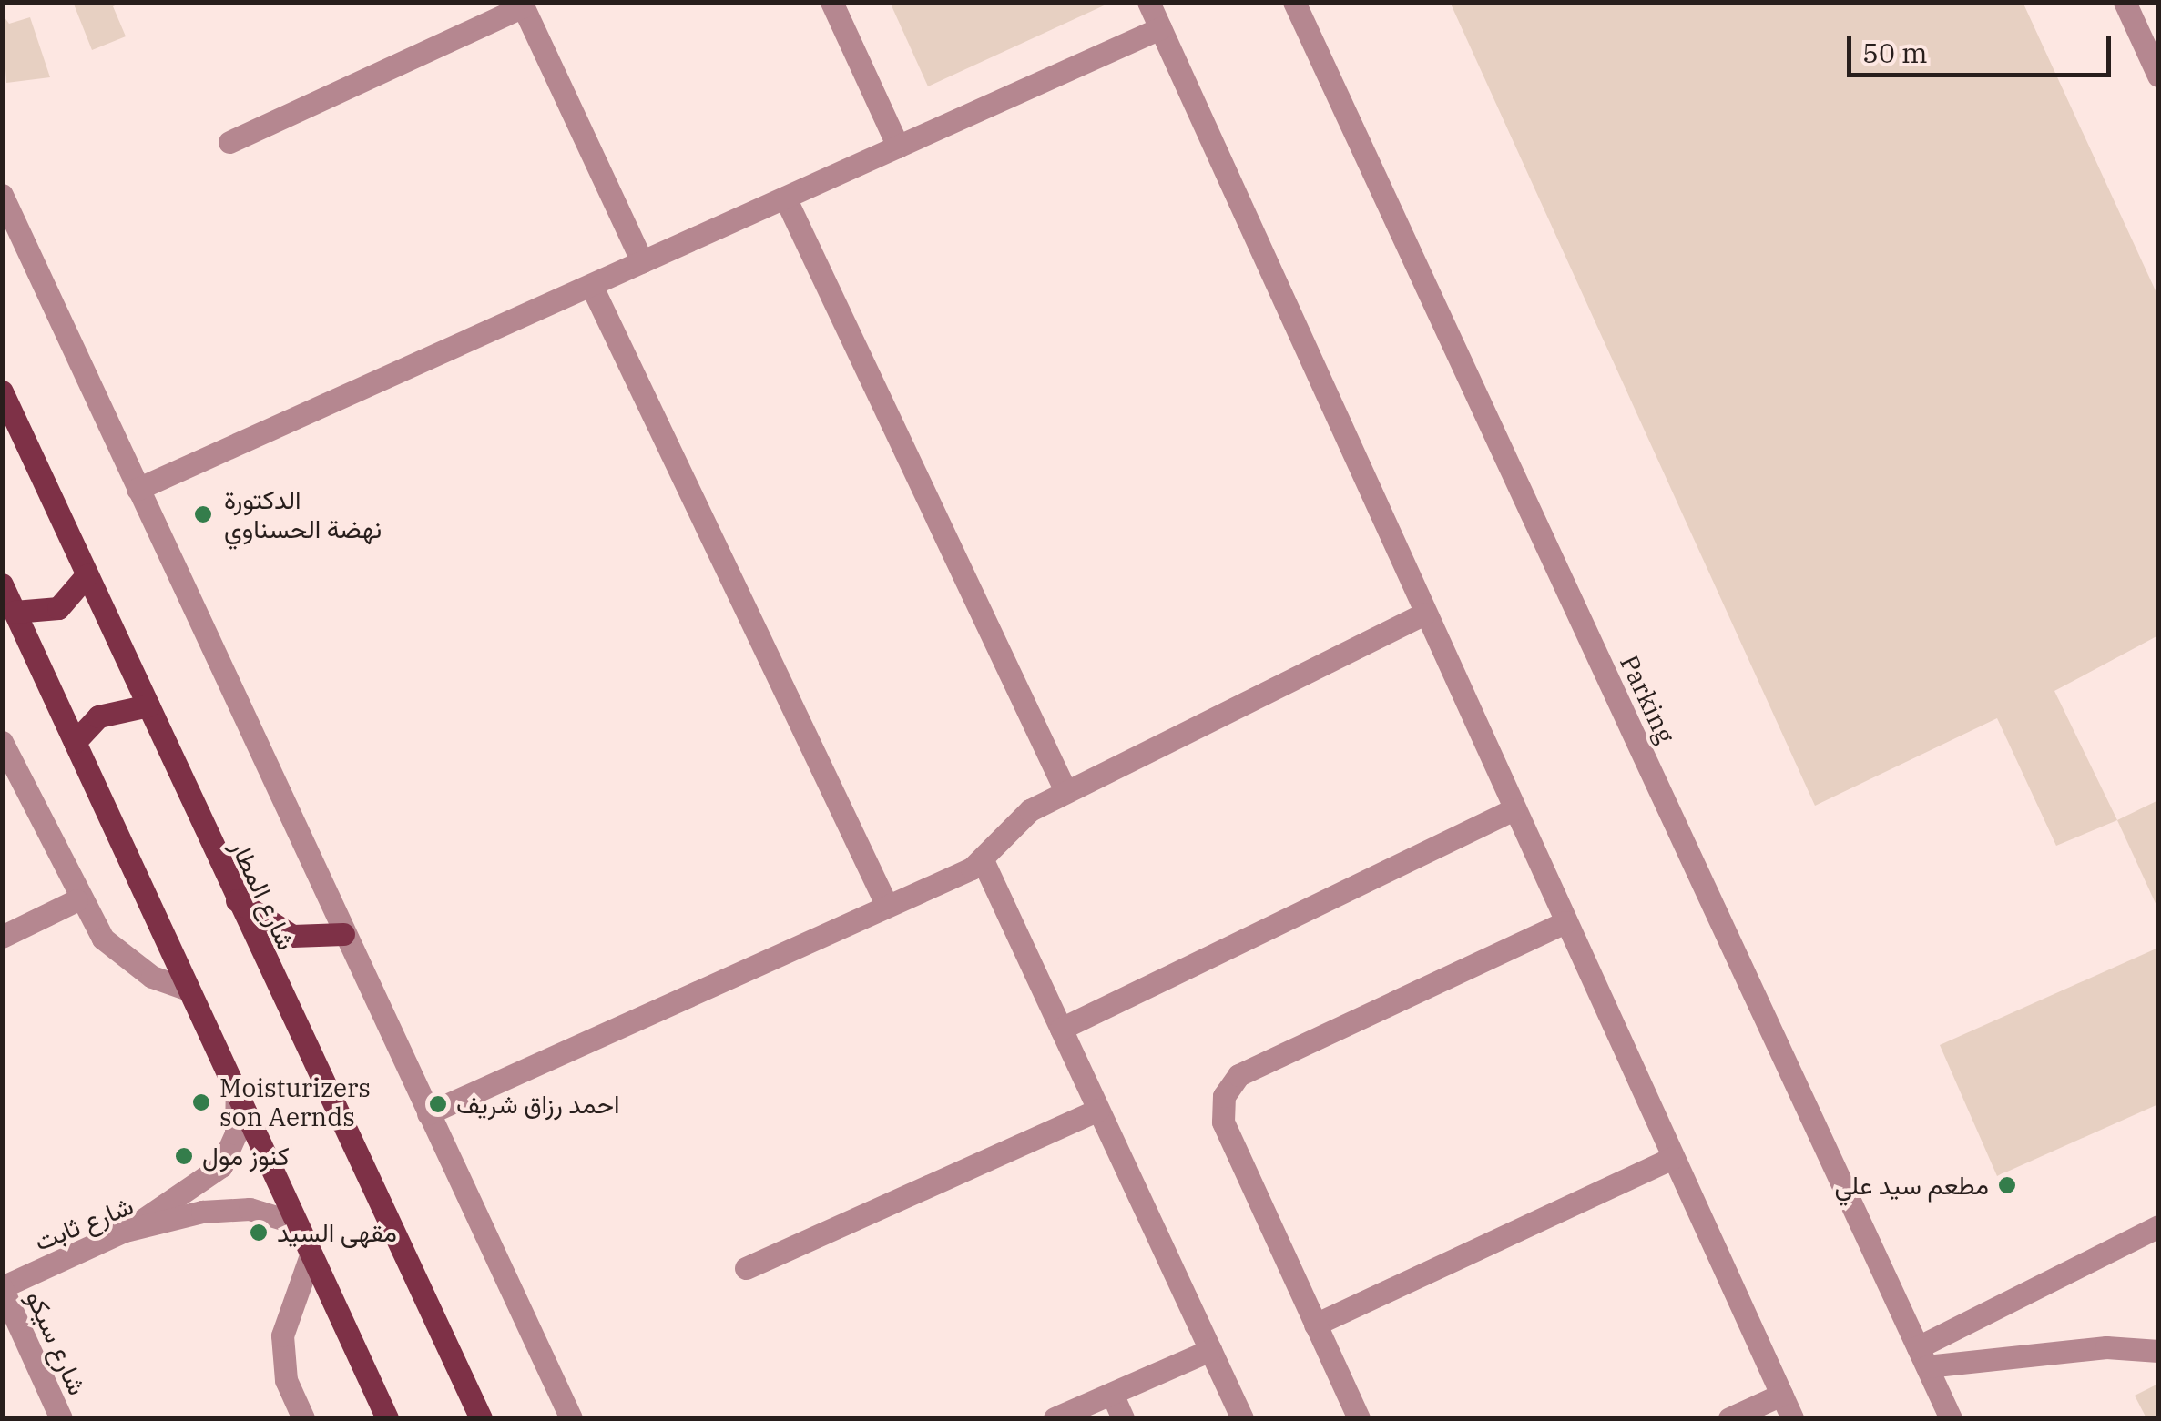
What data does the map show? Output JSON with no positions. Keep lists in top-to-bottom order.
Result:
{
  "streets": {
    "main road": ["شارع المطار"],
    "street": ["Parking", "شارع ثابت", "شارع سيكو"]
  },
  "crossings": [
    ["شارع ثابت", "شارع سيكو"]
  ],
  "places": [
    "الدكتورة نهضة الحسناوي",
    "Moisturizers son Aernds",
    "احمد رزاق شريف",
    "كنوز مول",
    "مطعم سيد علي",
    "مقهى السيد"
  ],
  "scale_bar": "50 m"
}
